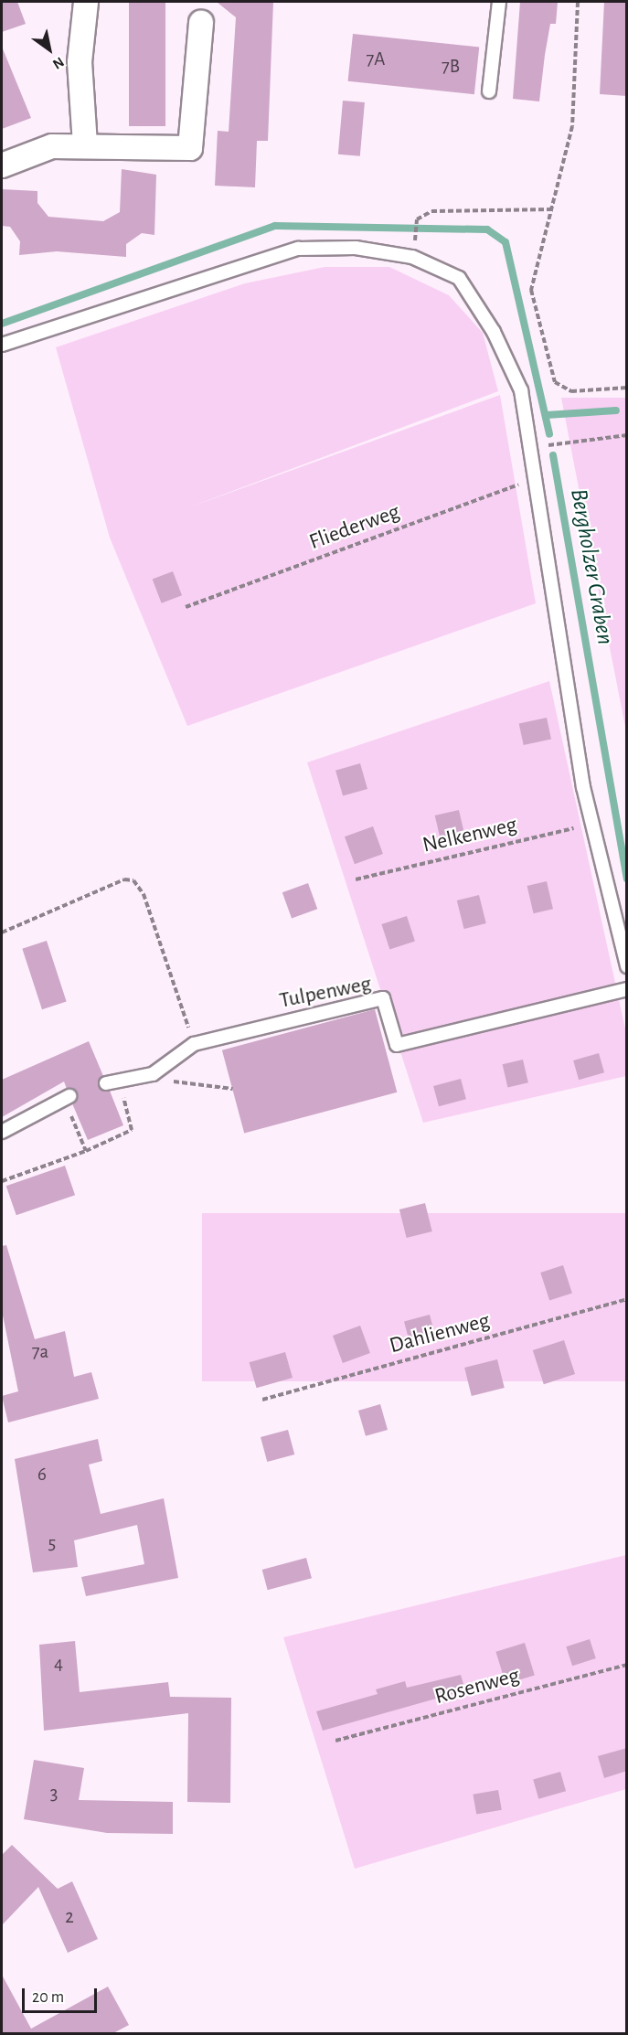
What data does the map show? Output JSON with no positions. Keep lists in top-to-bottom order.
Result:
{
  "streets": {
    "lane": ["Tulpenweg"],
    "path": [
      "Fliederweg",
      "Nelkenweg",
      "Dahlienweg",
      "Rosenweg"
    ]
  },
  "water": ["Bergholzer Graben"],
  "house_numbers": [
    "7A",
    "7B",
    "7a",
    "6",
    "5",
    "4",
    "3",
    "2"
  ],
  "scale_bar": "20 m",
  "north": "bottom right"
}
